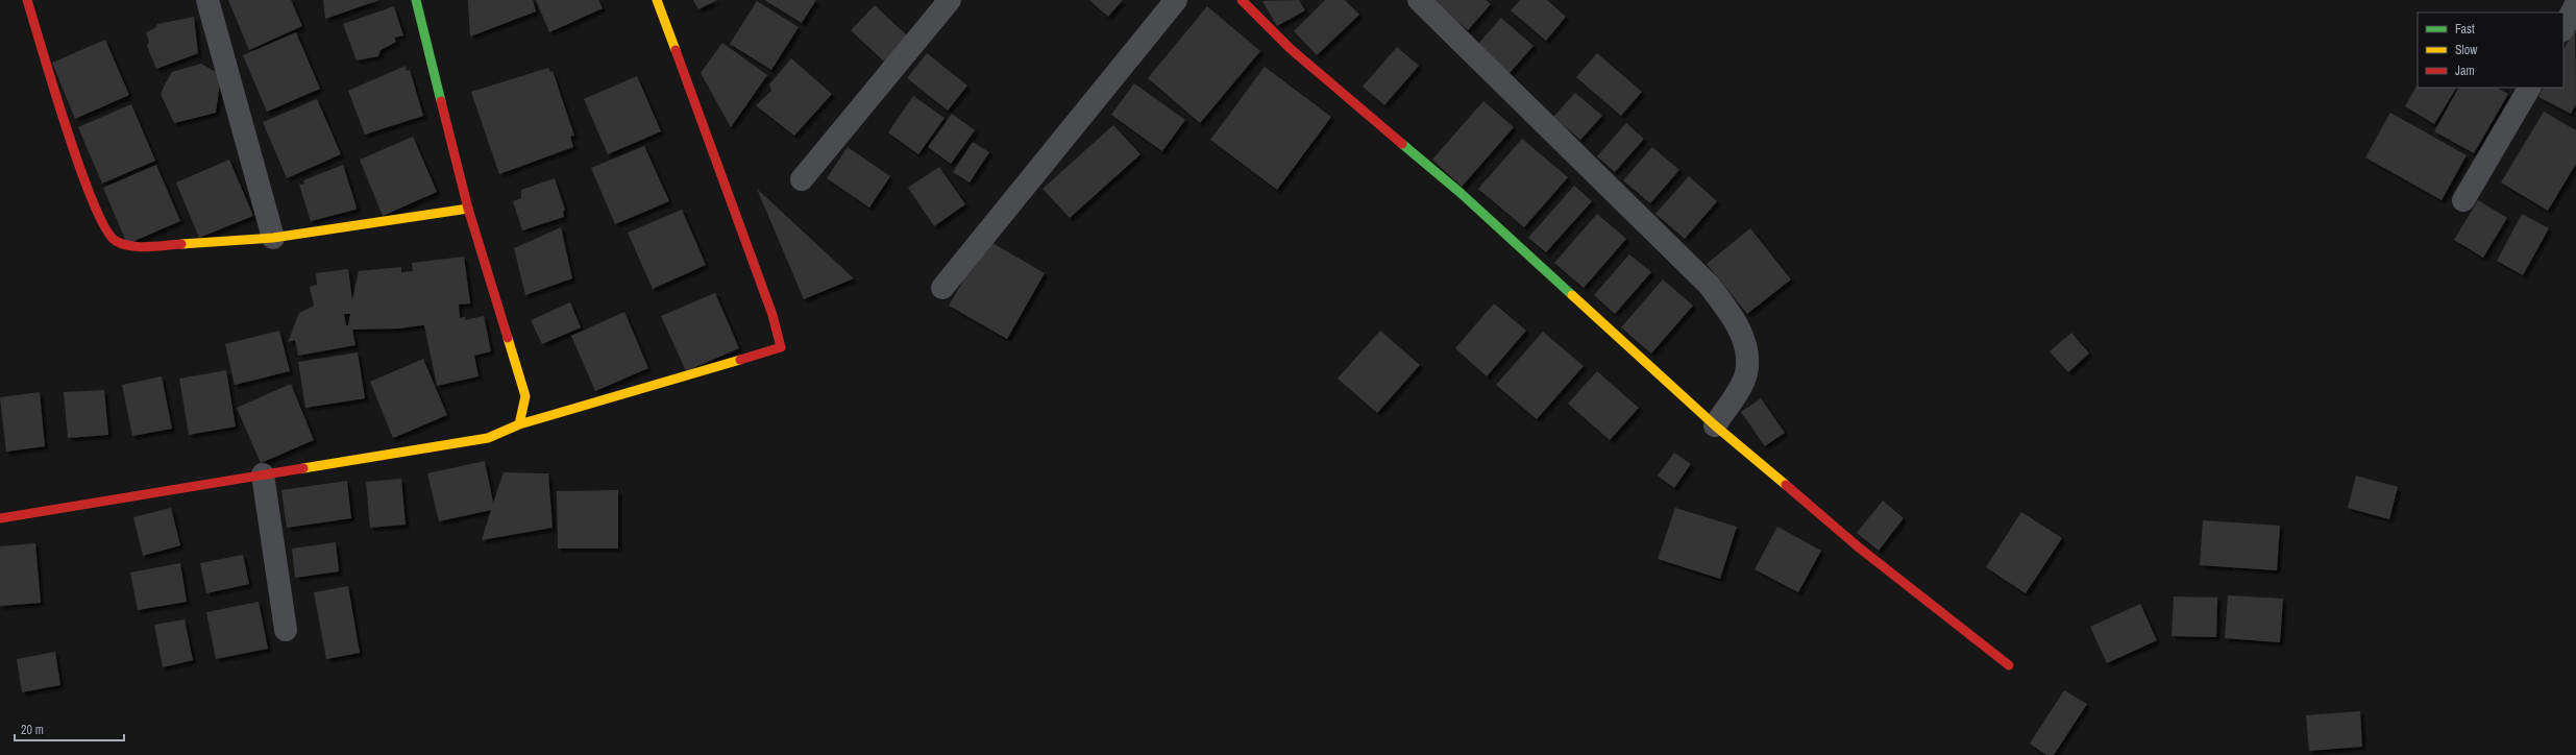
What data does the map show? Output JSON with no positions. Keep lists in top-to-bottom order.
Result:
{
  "legend": ["Fast", "Slow", "Jam"],
  "scale_bar": "20 m"
}
